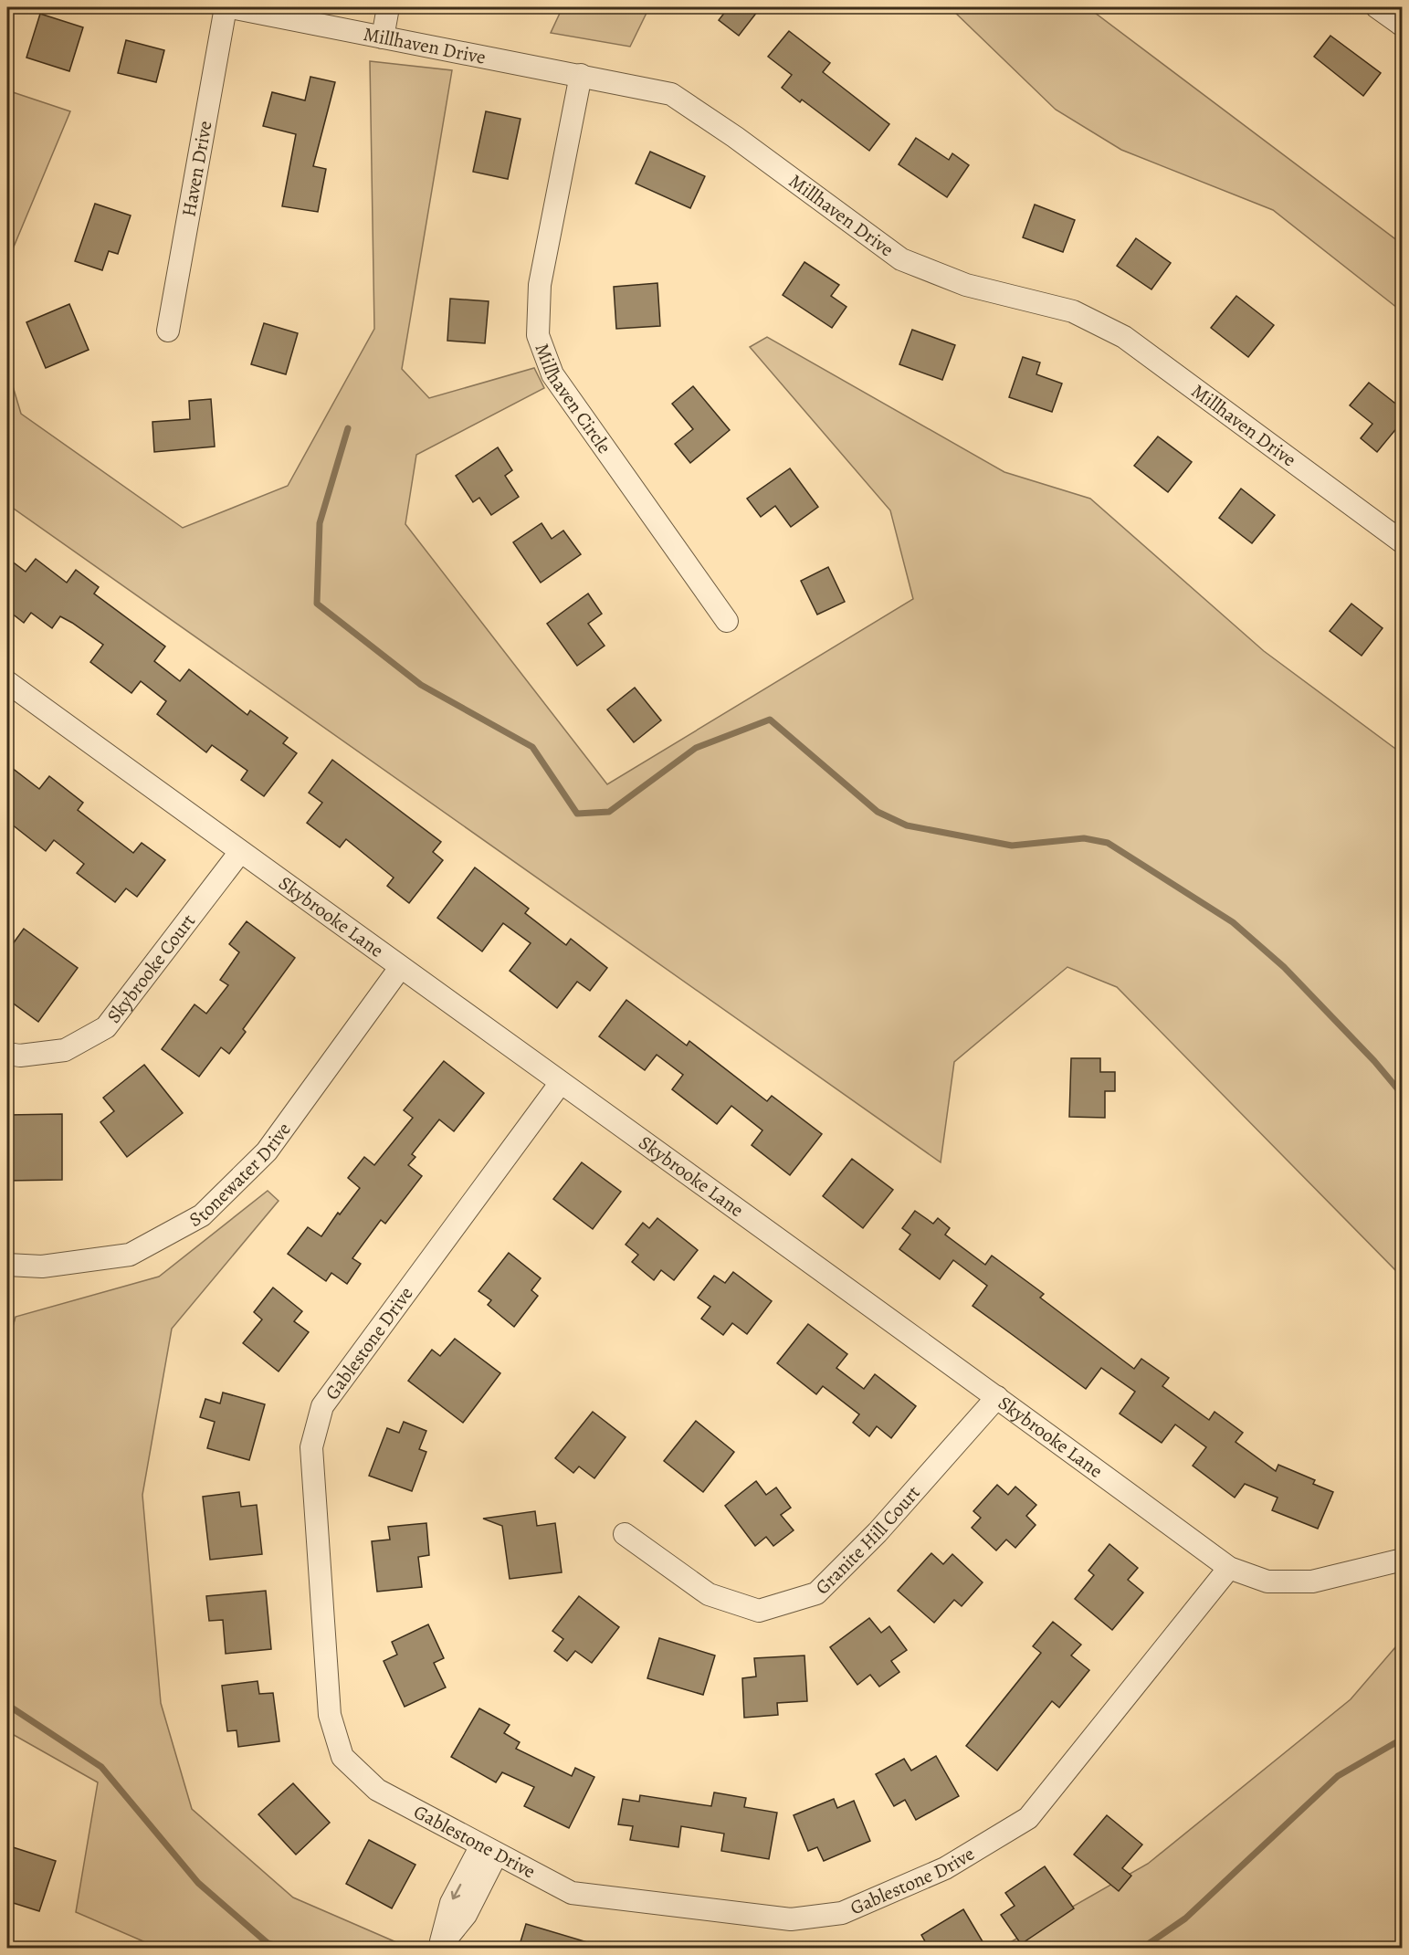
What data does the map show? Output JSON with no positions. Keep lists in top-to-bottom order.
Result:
{
  "streets": {
    "street": [
      "Millhaven Drive",
      "Haven Drive",
      "Millhaven Circle",
      "Skybrooke Lane",
      "Skybrooke Court",
      "Stonewater Drive",
      "Gablestone Drive",
      "Granite Hill Court"
    ]
  },
  "crossings": [
    ["Millhaven Drive", "Millhaven Circle"],
    ["Skybrooke Lane", "Skybrooke Court"],
    ["Skybrooke Lane", "Stonewater Drive"],
    ["Skybrooke Lane", "Gablestone Drive"],
    ["Skybrooke Lane", "Granite Hill Court"]
  ]
}
